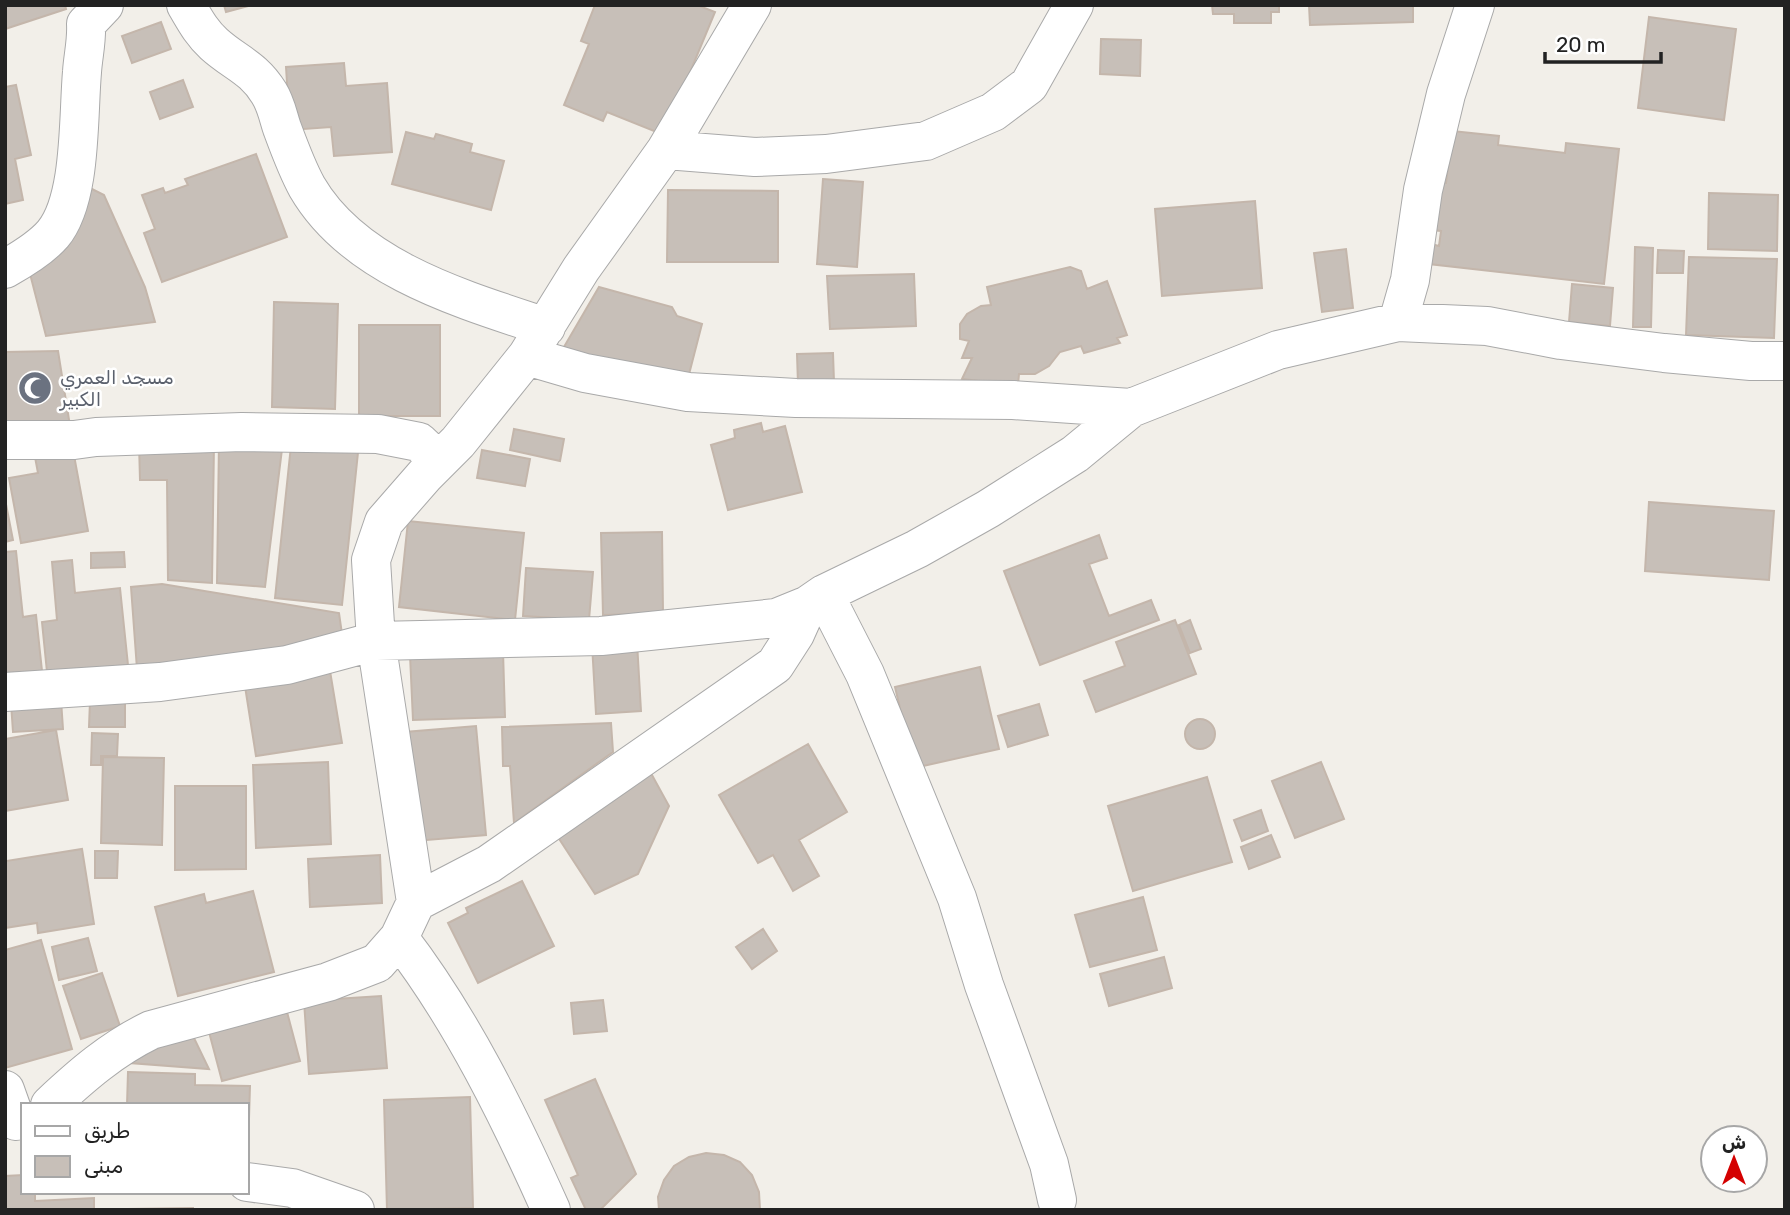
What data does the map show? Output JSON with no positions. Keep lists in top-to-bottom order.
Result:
{
  "places": {
    "mosque": ["مسجد العمري الكبير"]
  },
  "legend": ["طريق", "مبنى"],
  "scale_bar": "20 m",
  "north": "top"
}
